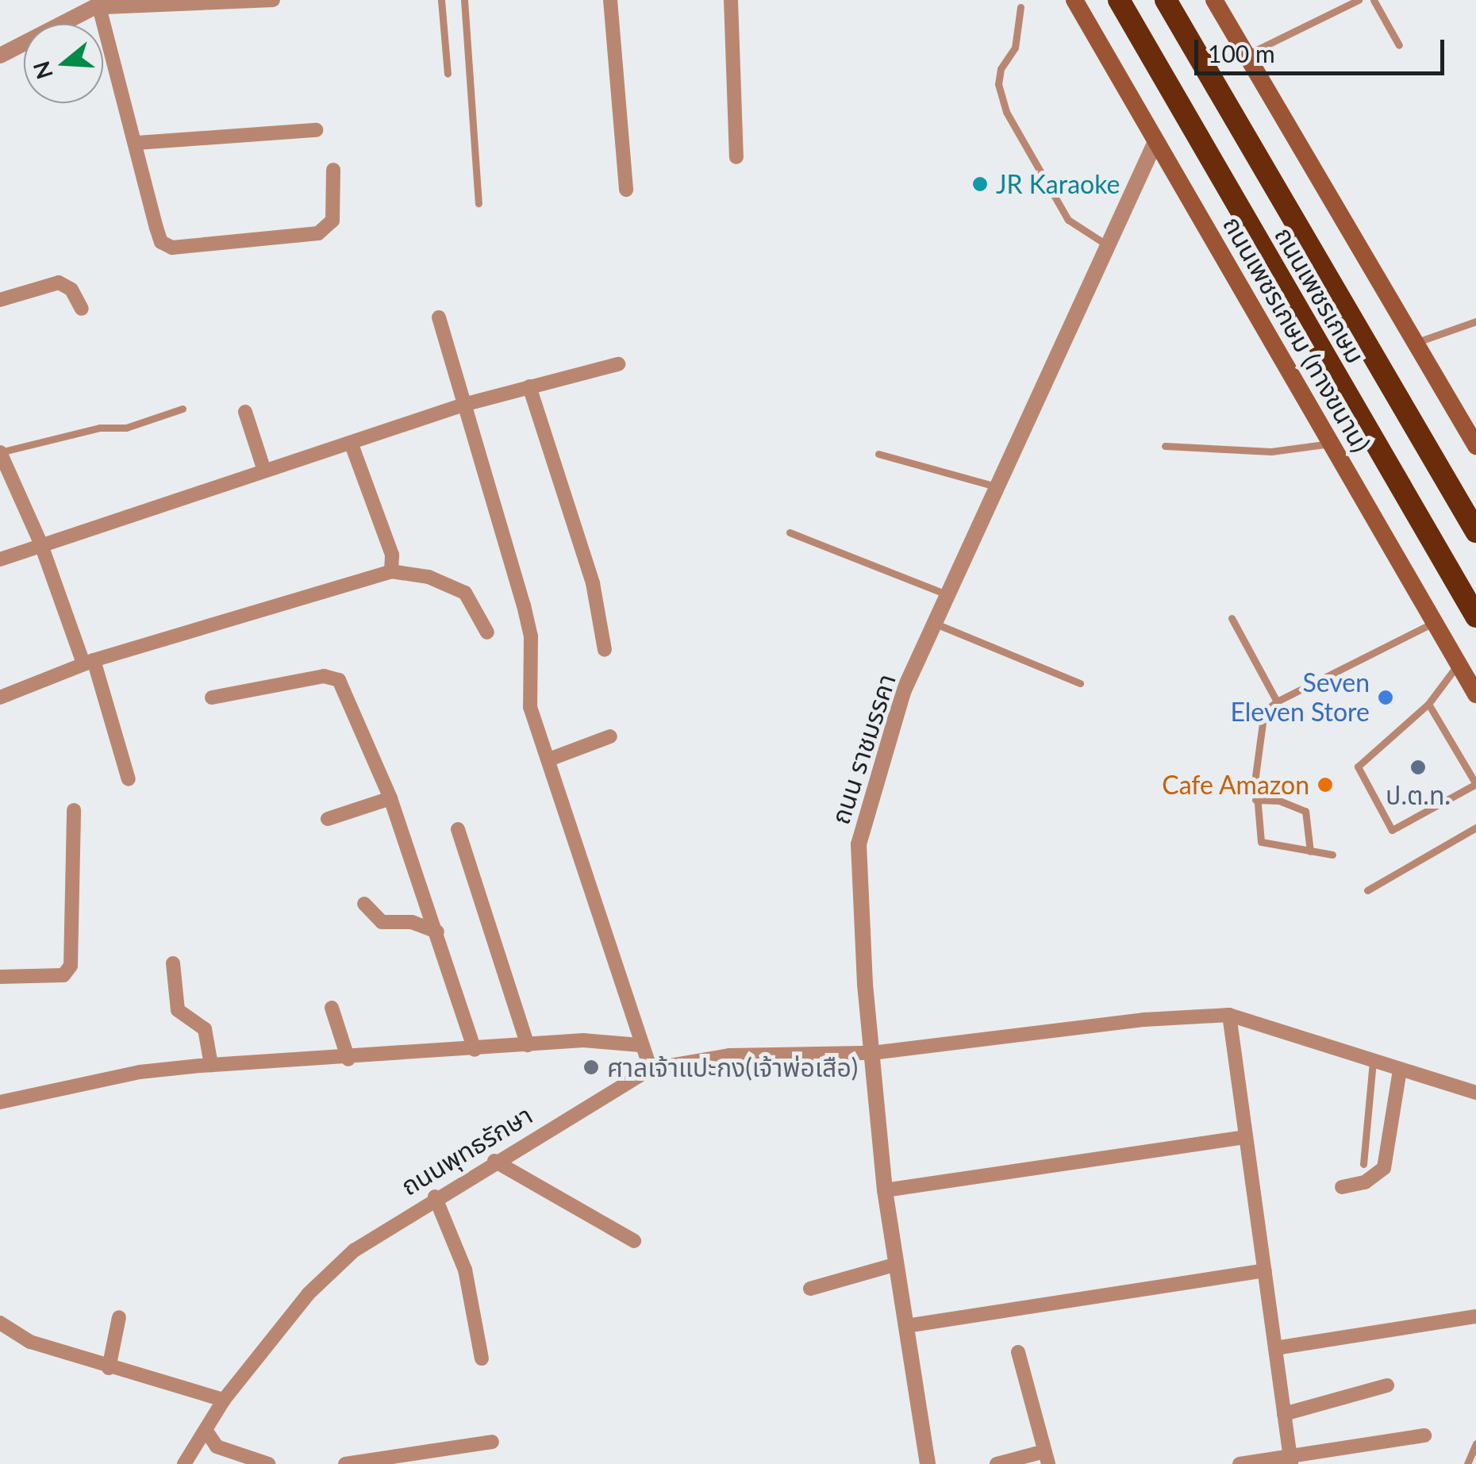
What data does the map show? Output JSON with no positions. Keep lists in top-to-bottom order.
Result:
{
  "streets": {
    "highway": ["ถนนเพชรเกษม"],
    "main road": ["ถนนเพชรเกษม (ทางขนาน)"],
    "street": ["ถนน ราชมรรคา", "ถนนพุทธรักษา"]
  },
  "crossings": [
    ["ถนนเพชรเกษม (ทางขนาน)", "ถนน ราชมรรคา"],
    ["ถนน ราชมรรคา", "ถนนพุทธรักษา"]
  ],
  "places": [
    "JR Karaoke",
    "Seven Eleven Store",
    "ป.ต.ท.",
    "Cafe Amazon",
    "ศาลเจ้าแปะกง(เจ้าพ่อเสือ)"
  ],
  "scale_bar": "100 m",
  "north": "left"
}
